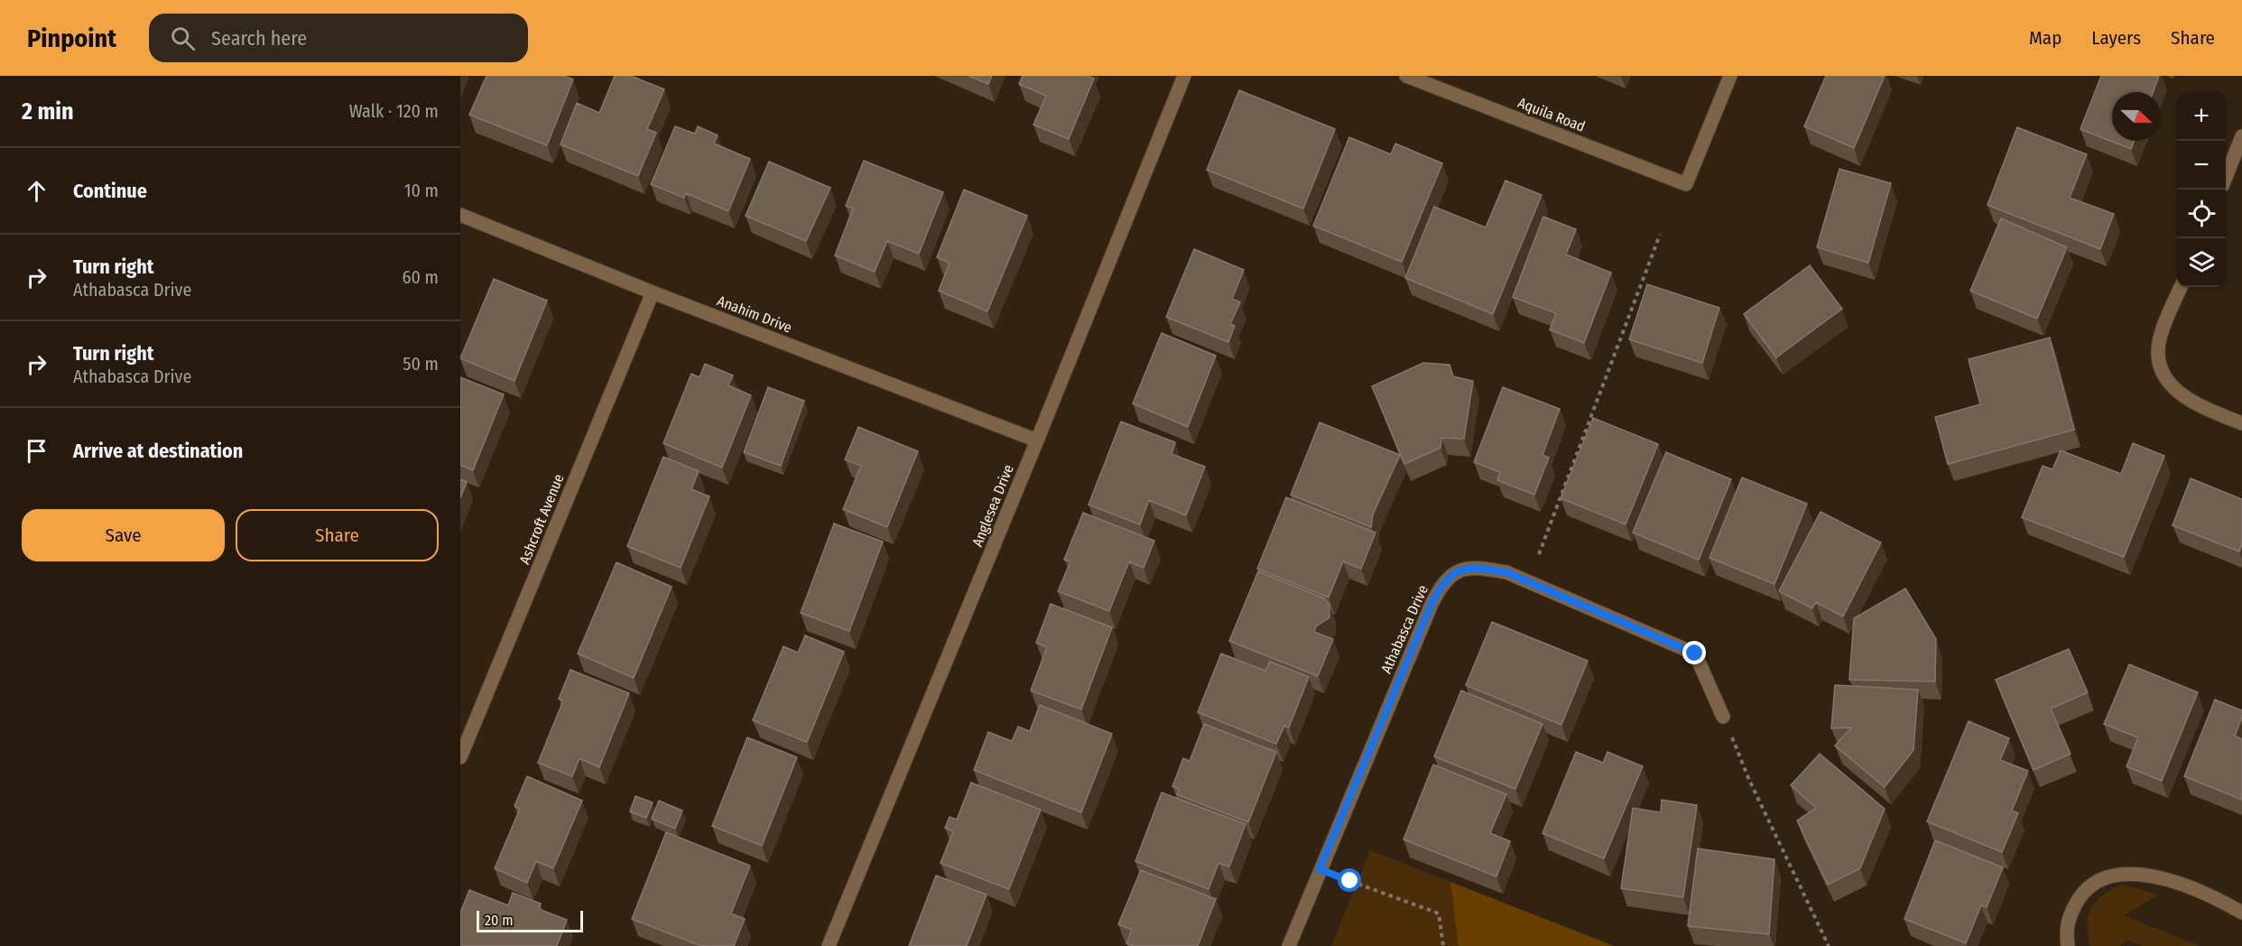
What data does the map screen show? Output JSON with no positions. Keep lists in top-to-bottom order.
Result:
{
  "streets": {
    "street": [
      "Aquila Road",
      "Anahim Drive",
      "Anglesea Drive",
      "Ashcroft Avenue",
      "Athabasca Drive"
    ]
  },
  "crossings": [
    ["Anahim Drive", "Anglesea Drive"],
    ["Anahim Drive", "Ashcroft Avenue"]
  ],
  "scale_bar": "20 m",
  "north": "right",
  "page": {
    "header": "Pinpoint",
    "search": "Search here",
    "nav": ["Map", "Layers", "Share"],
    "heading": ["2 min", "Walk · 120 m"],
    "map_buttons": ["+", "−"],
    "list": [
      ["Continue", "10 m"],
      ["Turn right", "Athabasca Drive", "60 m"],
      ["Turn right", "Athabasca Drive", "50 m"],
      "Arrive at destination"
    ],
    "buttons": ["Save", "Share"],
    "scale": "20 m"
  }
}
